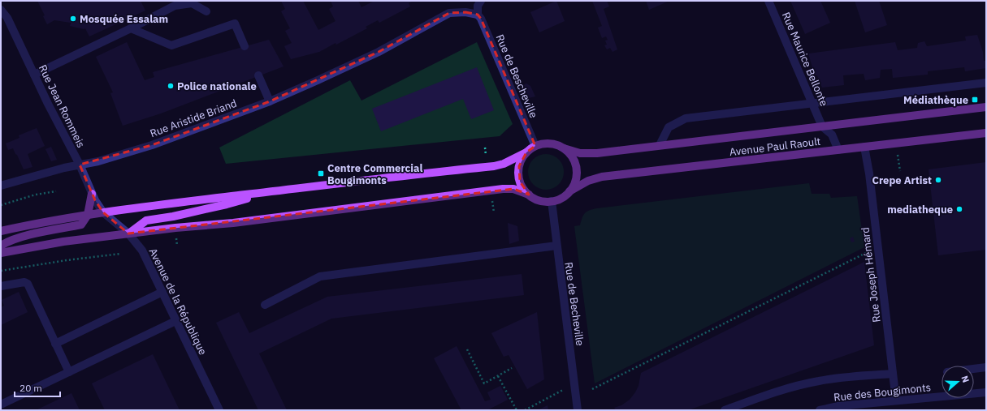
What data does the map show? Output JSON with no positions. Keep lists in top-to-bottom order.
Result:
{
  "streets": {
    "main road": ["Avenue Paul Raoult"],
    "street": [
      "Rue Maurice Bellonte",
      "Rue de Bescheville",
      "Rue Jean Rommeis",
      "Rue Aristide Briand",
      "Rue Joseph Hémard",
      "Avenue de la République",
      "Rue de Becheville",
      "Rue des Bougimonts"
    ]
  },
  "crossings": [
    ["Rue Maurice Bellonte", "Avenue Paul Raoult"],
    ["Rue de Bescheville", "Rue Aristide Briand"],
    ["Rue de Bescheville", "Avenue Paul Raoult"],
    ["Rue de Bescheville", "Rue de Becheville"],
    ["Rue Jean Rommeis", "Rue Aristide Briand"],
    ["Rue Jean Rommeis", "Avenue de la République"],
    ["Avenue Paul Raoult", "Rue Joseph Hémard"],
    ["Avenue Paul Raoult", "Rue de Becheville"],
    ["Rue Joseph Hémard", "Rue des Bougimonts"]
  ],
  "places": {
    "other": [
      "Mosquée Essalam",
      "Police nationale",
      "Crepe Artist",
      "mediatheque"
    ],
    "transit": ["Médiathèque", "Centre Commercial Bougimonts"]
  },
  "scale_bar": "20 m",
  "north": "right"
}
